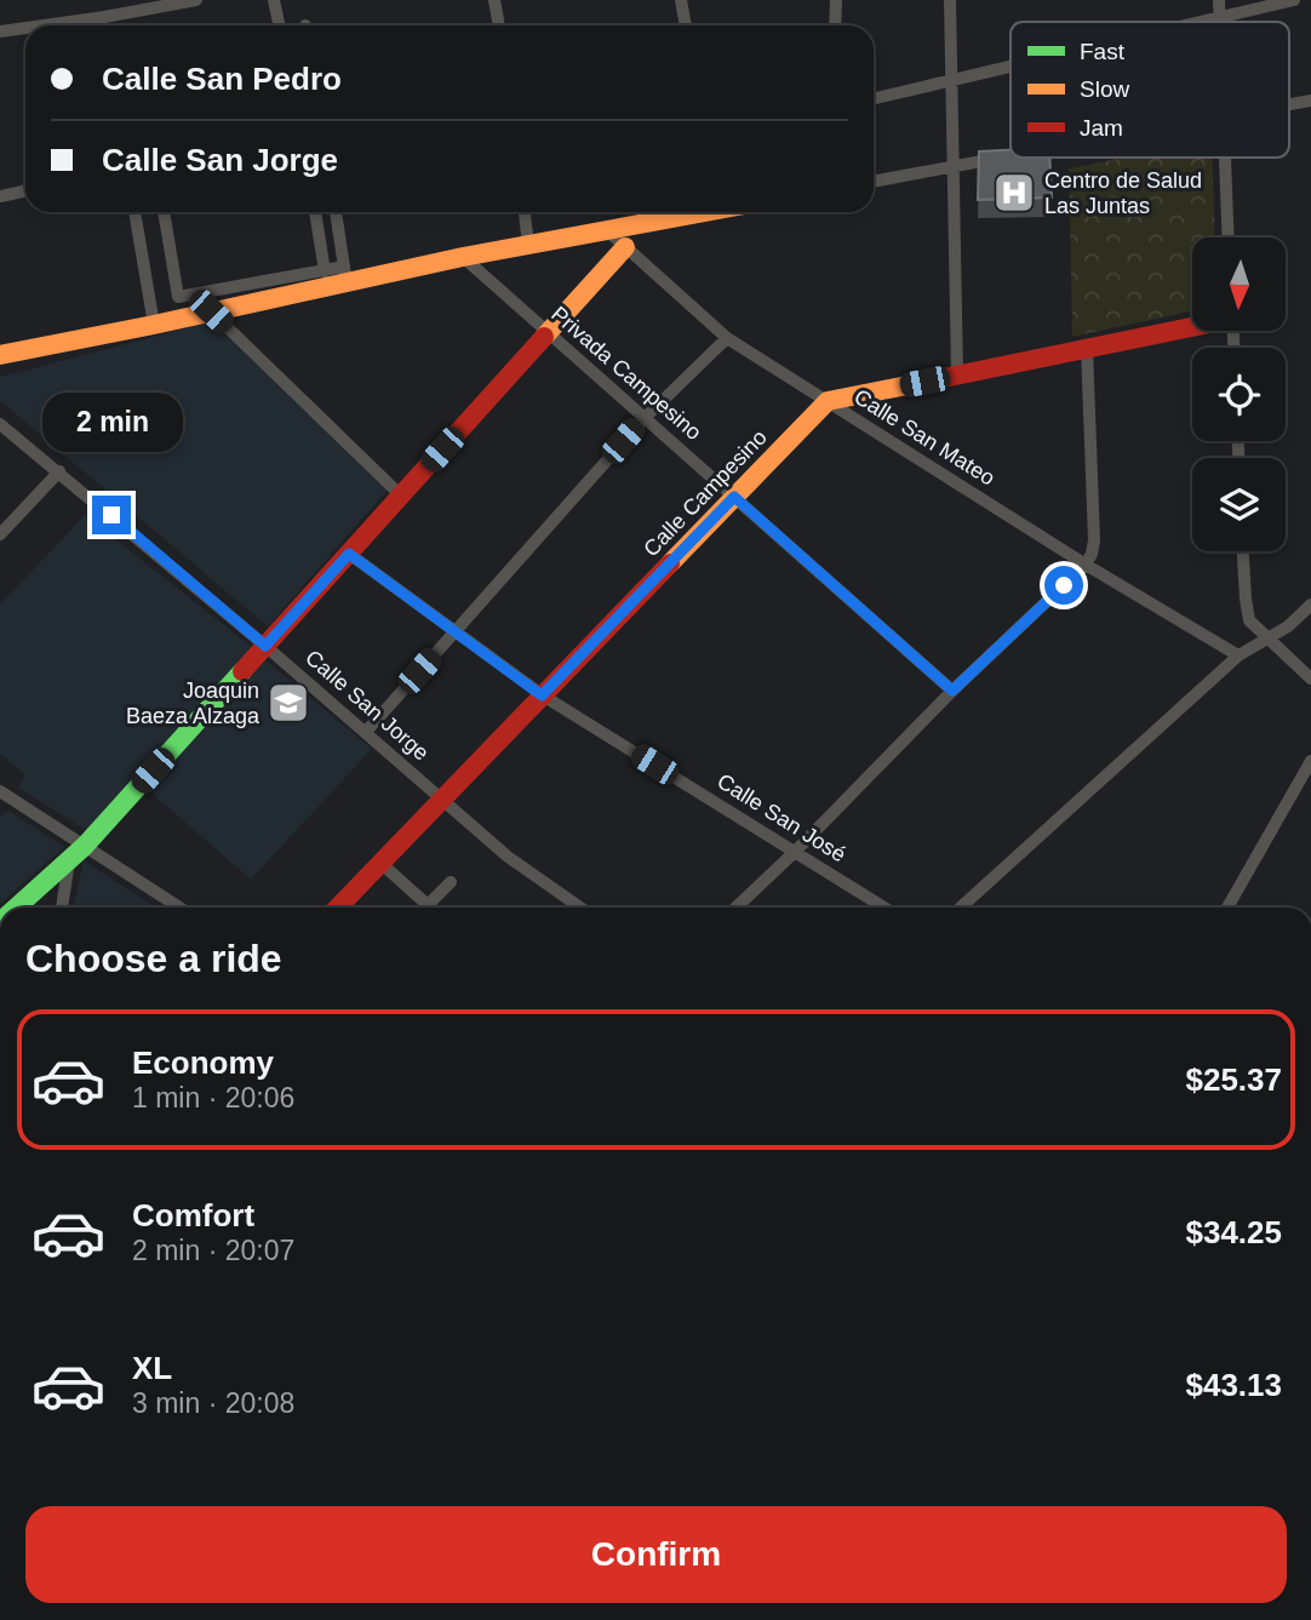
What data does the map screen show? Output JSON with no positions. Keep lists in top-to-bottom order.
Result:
{
  "streets": {
    "street": [
      "Privada Campesino",
      "Calle San Mateo",
      "Calle Campesino",
      "Calle San Jorge",
      "Calle San José"
    ]
  },
  "crossings": [
    ["Privada Campesino", "Calle Campesino"],
    ["Calle San Mateo", "Calle Campesino"],
    ["Calle Campesino", "Calle San Jorge"],
    ["Calle Campesino", "Calle San José"]
  ],
  "places": {
    "hospital": ["Centro de Salud Las Juntas"],
    "school or university": ["Joaquin Baeza Alzaga"]
  },
  "legend": ["Fast", "Slow", "Jam"],
  "north": "bottom",
  "page": {
    "banner": ["Calle San Pedro", "Calle San Jorge"],
    "bubble": "2 min",
    "heading": "Choose a ride",
    "list": [
      {
        "name": "Economy",
        "note": "1 min · 20:06",
        "value": "$25.37"
      },
      {
        "name": "Comfort",
        "note": "2 min · 20:07",
        "value": "$34.25"
      },
      {
        "name": "XL",
        "note": "3 min · 20:08",
        "value": "$43.13"
      }
    ],
    "buttons": "Confirm"
  }
}
